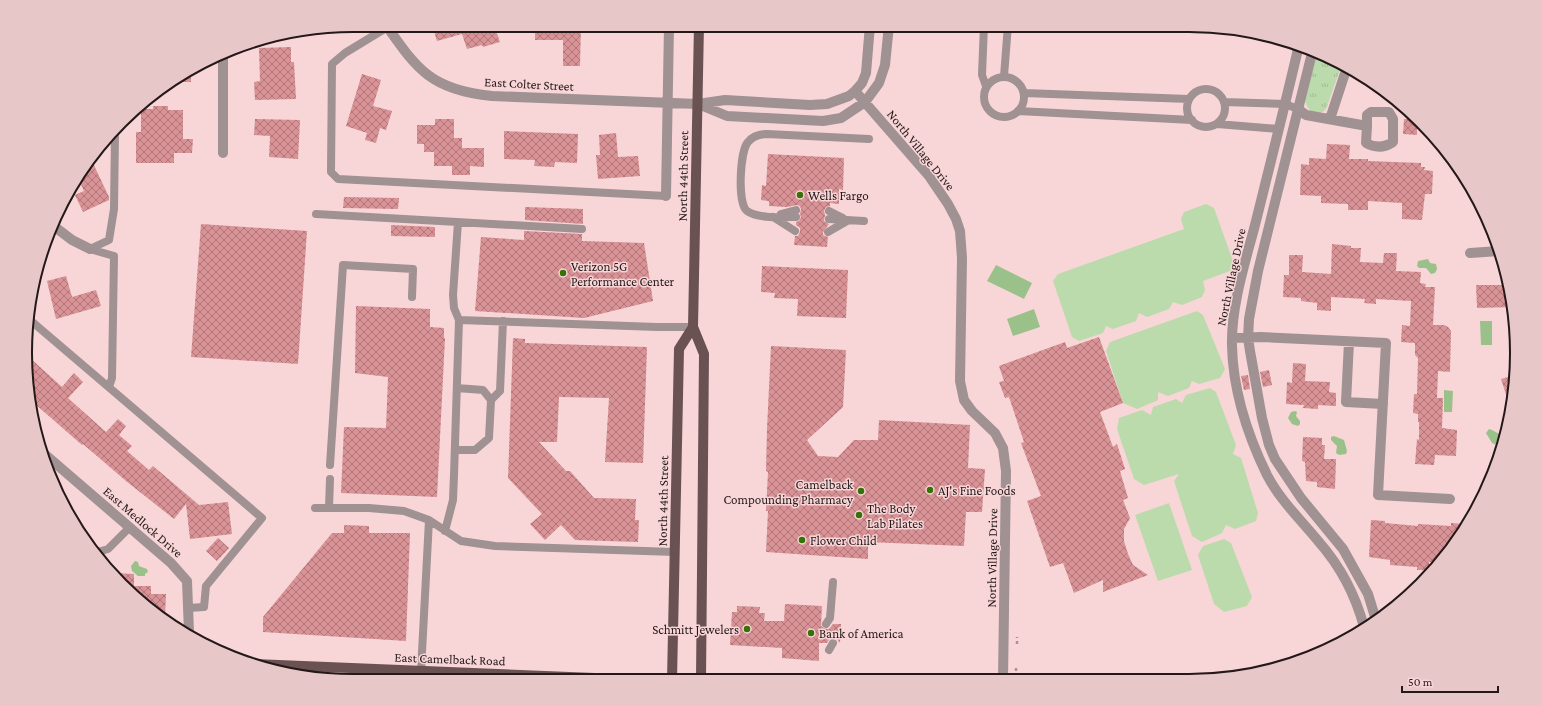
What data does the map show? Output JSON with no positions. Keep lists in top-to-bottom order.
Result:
{
  "streets": {
    "main road": ["North 44th Street", "East Camelback Road"],
    "street": ["East Colter Street", "North Village Drive", "East Medlock Drive"]
  },
  "crossings": [
    ["East Colter Street", "North Village Drive"],
    ["East Colter Street", "North 44th Street"]
  ],
  "places": [
    "Wells Fargo",
    "Verizon 5G Performance Center",
    "AJ's Fine Foods",
    "Camelback Compounding Pharmacy",
    "The Body Lab Pilates",
    "Flower Child",
    "Schmitt Jewelers",
    "Bank of America"
  ],
  "scale_bar": "50 m"
}
